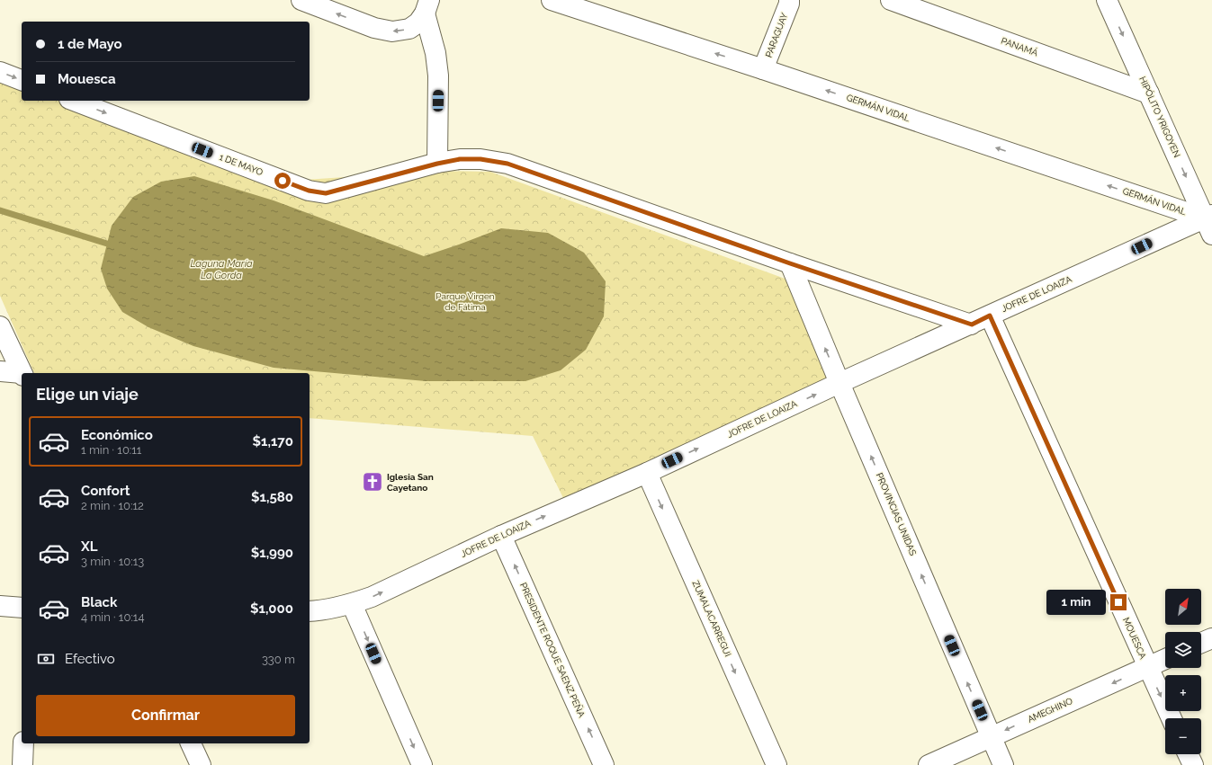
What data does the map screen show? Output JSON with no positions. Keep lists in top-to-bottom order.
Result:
{
  "streets": {
    "street": [
      "PARAGUAY",
      "PANAMÁ",
      "GERMÁN VIDAL",
      "HIPÓLITO YRIGOYEN",
      "1 DE MAYO",
      "JOFRE DE LOAIZA",
      "PROVINCIAS UNIDAS",
      "ZUMALACARREGUI",
      "MOUESCA",
      "PRESIDENTE ROQUE SAENZ PEÑA",
      "AMEGHINO"
    ]
  },
  "crossings": [
    ["PARAGUAY", "GERMÁN VIDAL"],
    ["PANAMÁ", "HIPÓLITO YRIGOYEN"],
    ["GERMÁN VIDAL", "HIPÓLITO YRIGOYEN"],
    ["GERMÁN VIDAL", "JOFRE DE LOAIZA"],
    ["HIPÓLITO YRIGOYEN", "JOFRE DE LOAIZA"],
    ["1 DE MAYO", "JOFRE DE LOAIZA"],
    ["1 DE MAYO", "PROVINCIAS UNIDAS"],
    ["JOFRE DE LOAIZA", "PROVINCIAS UNIDAS"],
    ["JOFRE DE LOAIZA", "ZUMALACARREGUI"],
    ["JOFRE DE LOAIZA", "MOUESCA"],
    ["JOFRE DE LOAIZA", "PRESIDENTE ROQUE SAENZ PEÑA"],
    ["PROVINCIAS UNIDAS", "AMEGHINO"],
    ["MOUESCA", "AMEGHINO"]
  ],
  "one_way": [
    "GERMÁN VIDAL",
    "HIPÓLITO YRIGOYEN",
    "1 DE MAYO",
    "JOFRE DE LOAIZA",
    "PROVINCIAS UNIDAS",
    "ZUMALACARREGUI",
    "AMEGHINO"
  ],
  "water": ["Laguna María La Gorda"],
  "parks": ["Parque Virgen de Fátima"],
  "places": {
    "church": ["Iglesia San Cayetano"]
  },
  "north": "top right",
  "page": {
    "banner": ["1 de Mayo", "Mouesca"],
    "heading": "Elige un viaje",
    "list": [
      {
        "name": "Económico",
        "note": "1 min · 10:11",
        "value": "$1,170"
      },
      {
        "name": "Confort",
        "note": "2 min · 10:12",
        "value": "$1,580"
      },
      {
        "name": "XL",
        "note": "3 min · 10:13",
        "value": "$1,990"
      },
      {
        "name": "Black",
        "note": "4 min · 10:14",
        "value": "$1,000"
      }
    ],
    "map_buttons": ["+", "−"],
    "bubble": "1 min",
    "pay": ["Efectivo", "330 m"],
    "buttons": "Confirmar"
  }
}
